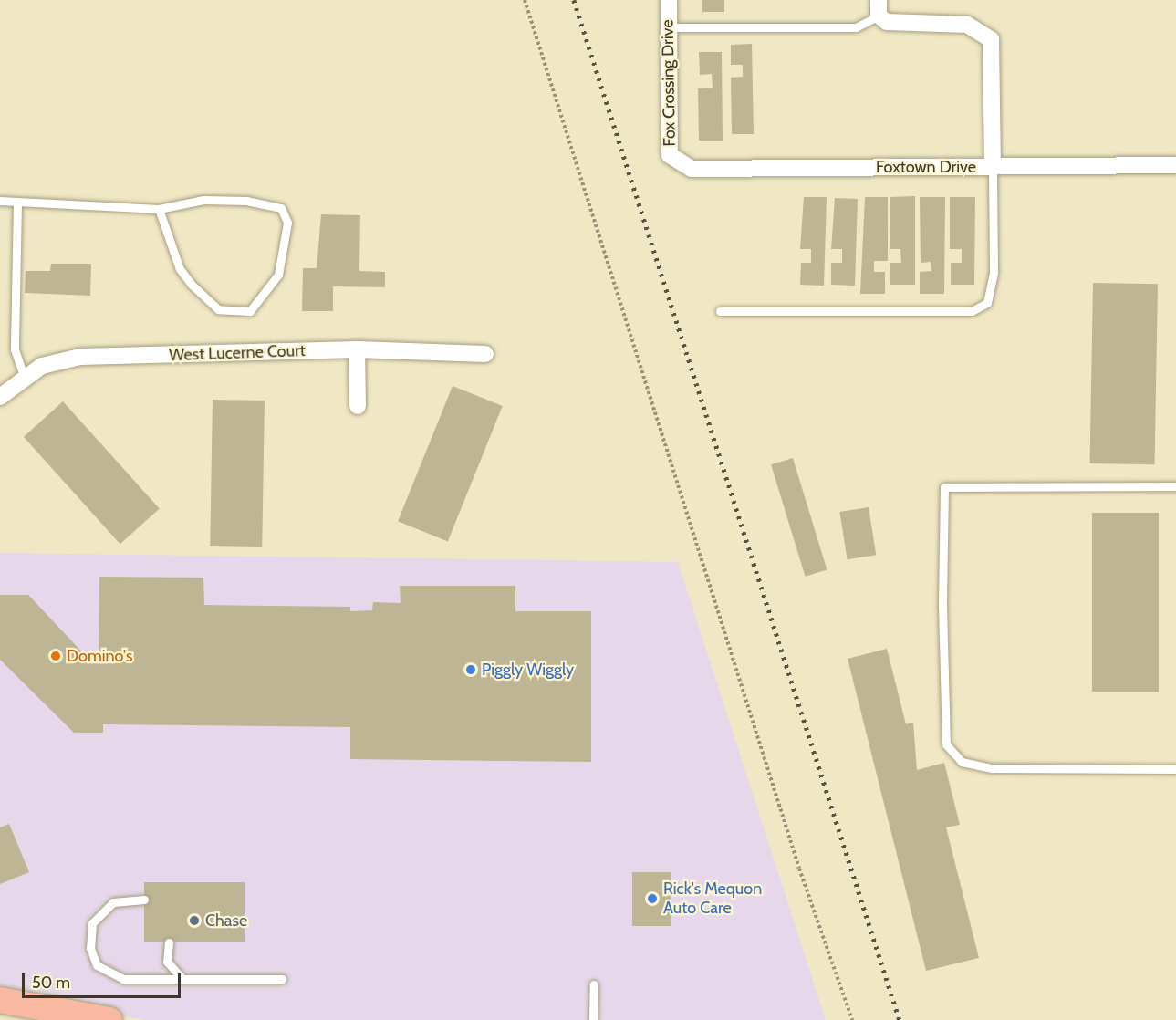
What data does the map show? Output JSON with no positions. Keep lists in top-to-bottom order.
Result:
{
  "streets": {
    "street": ["Fox Crossing Drive", "Foxtown Drive", "West Lucerne Court"]
  },
  "crossings": [
    ["Fox Crossing Drive", "Foxtown Drive"]
  ],
  "places": [
    "Domino's",
    "Piggly Wiggly",
    "Rick's Mequon Auto Care",
    "Chase"
  ],
  "scale_bar": "50 m"
}
